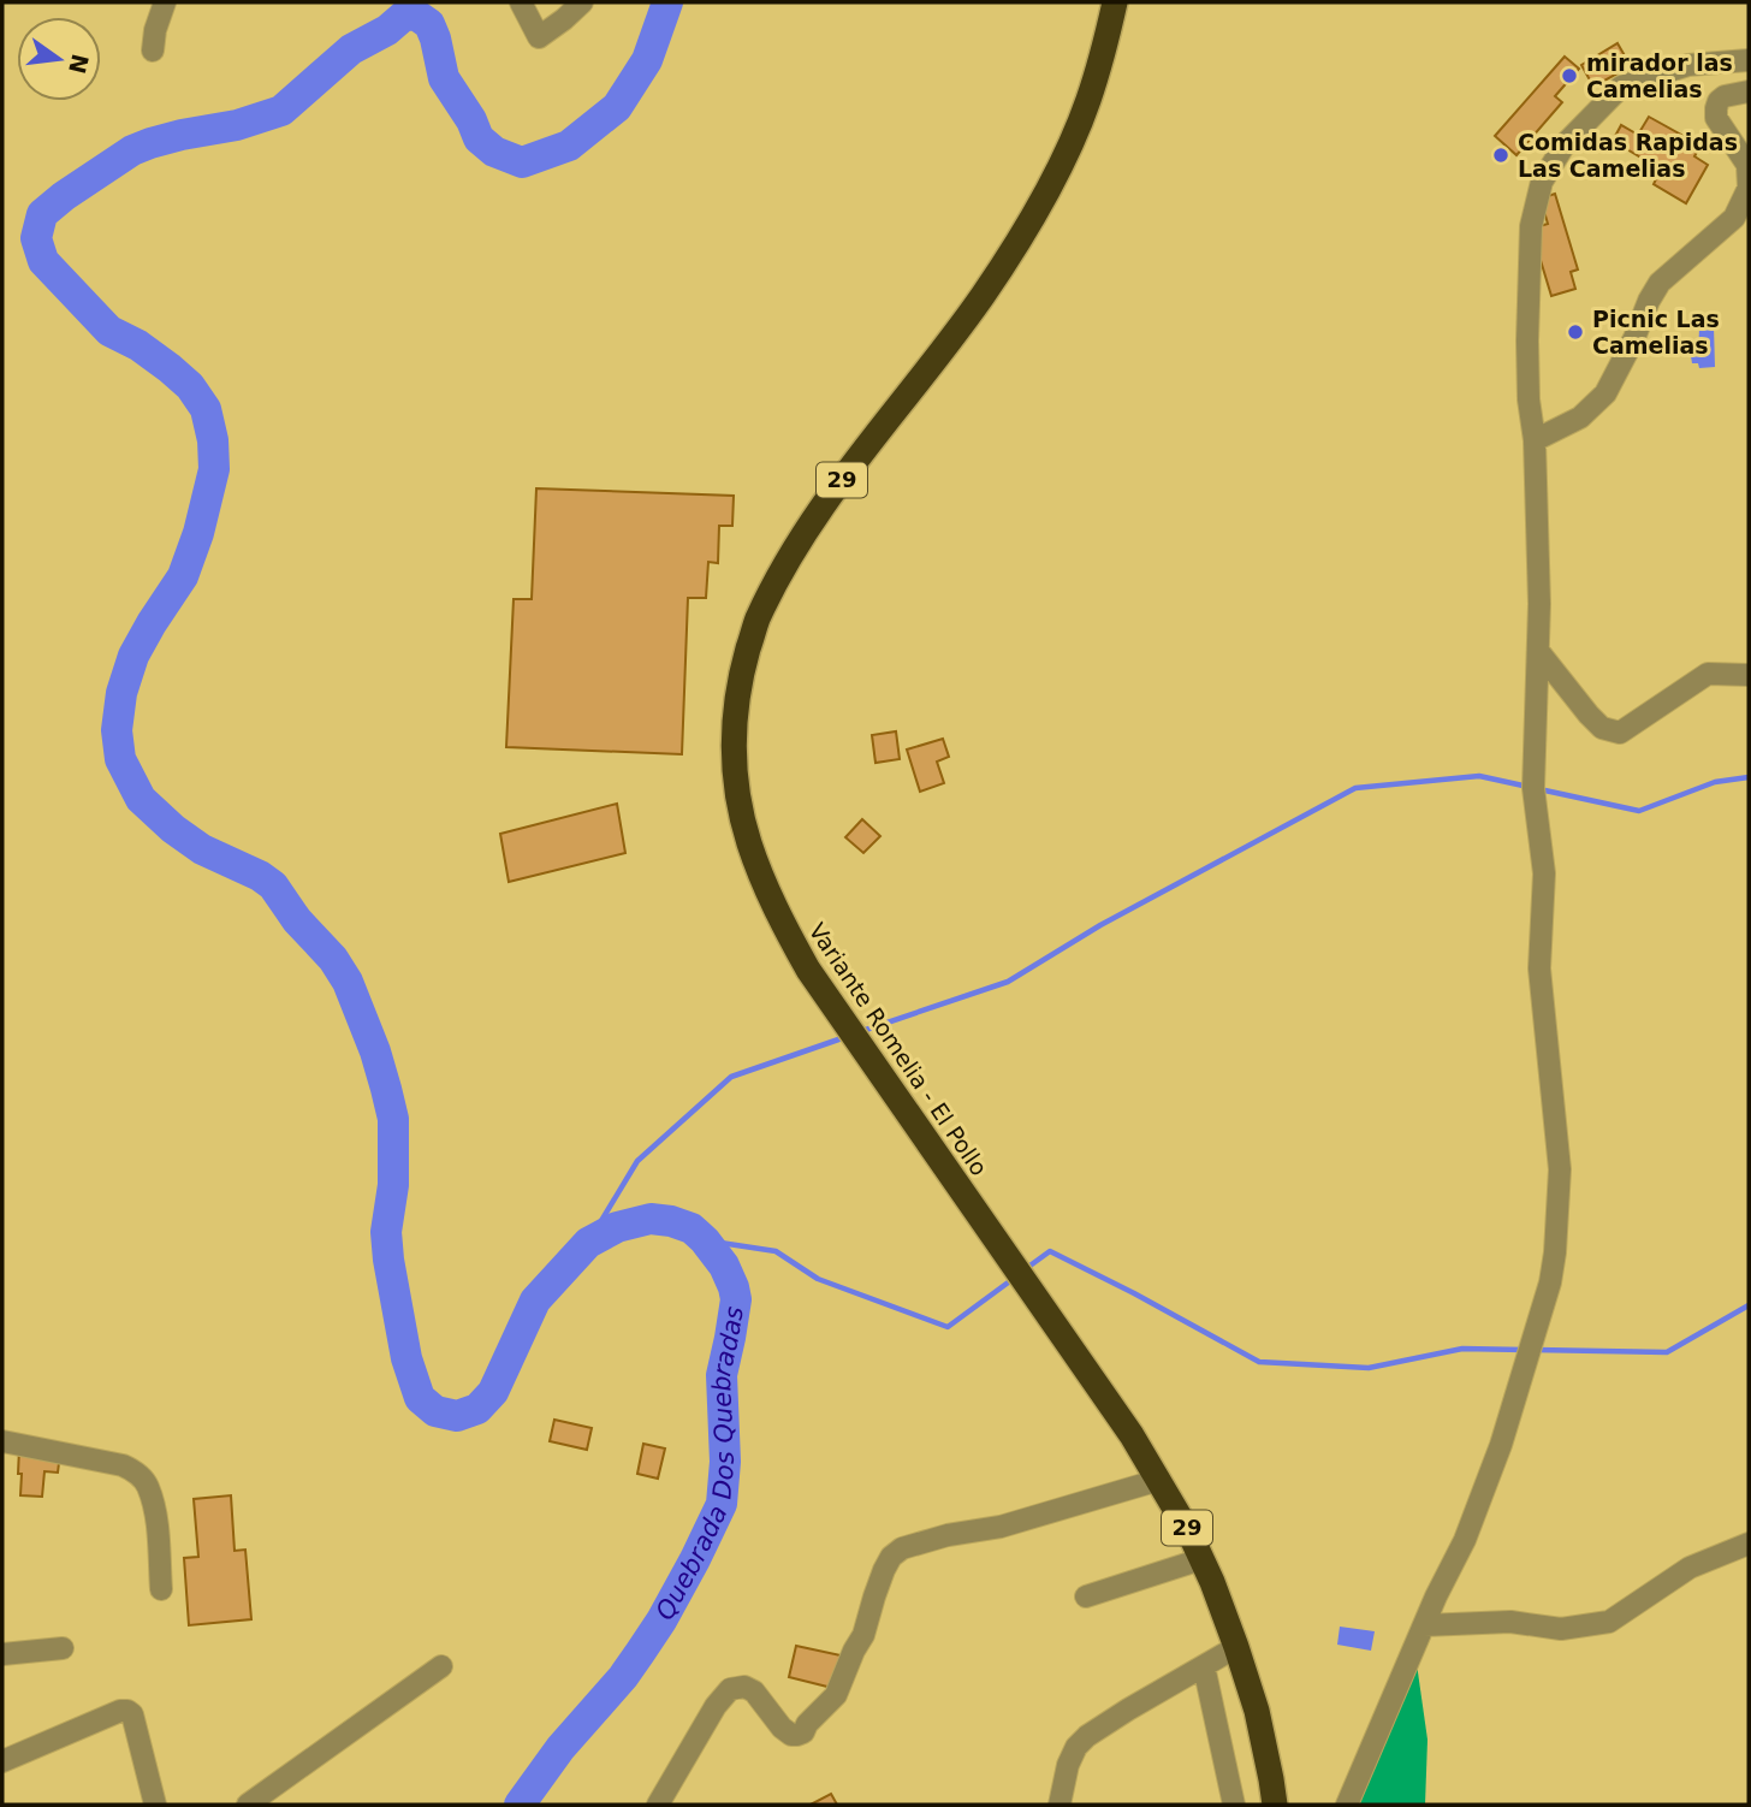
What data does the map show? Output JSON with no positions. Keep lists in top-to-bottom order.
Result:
{
  "streets": {
    "highway": ["29", "Variante Romelia - El Pollo"]
  },
  "water": ["Quebrada Dos Quebradas"],
  "places": ["mirador las Camelias", "Comidas Rapidas Las Camelias", "Picnic Las Camelias"],
  "north": "right"
}
